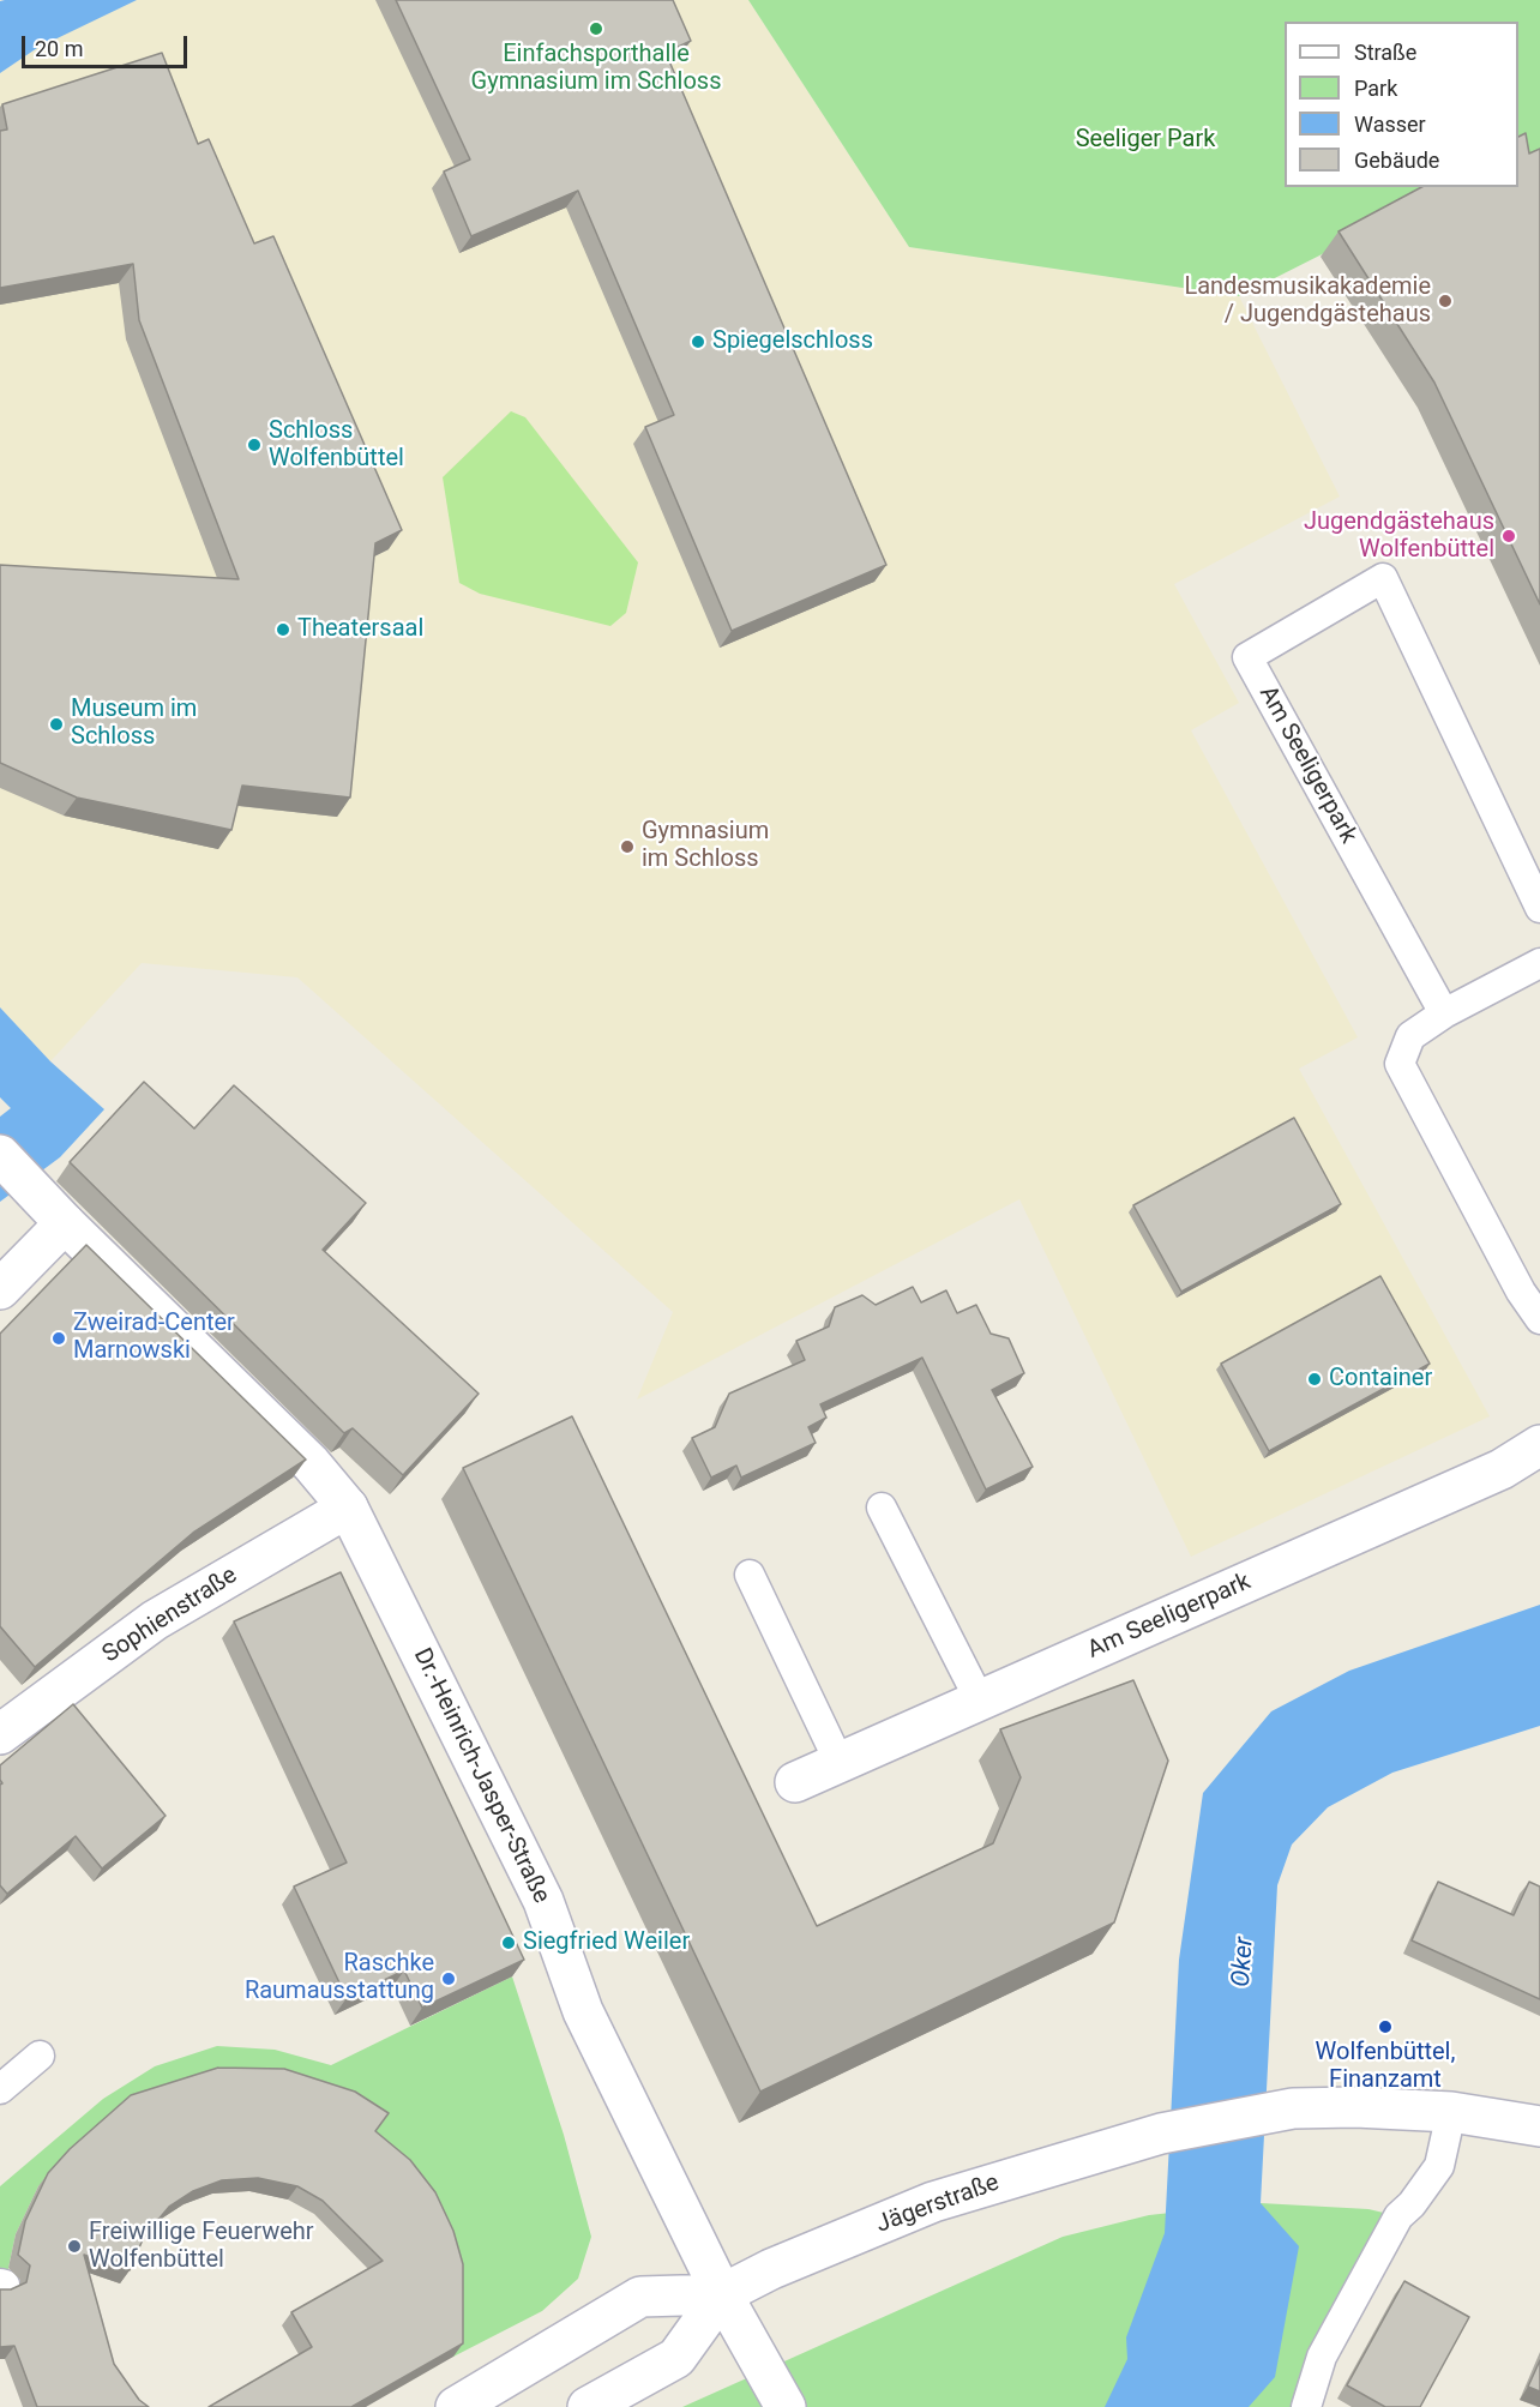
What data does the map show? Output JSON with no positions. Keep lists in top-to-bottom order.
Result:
{
  "streets": {
    "street": [
      "Am Seeligerpark",
      "Sophienstraße",
      "Dr.-Heinrich-Jasper-Straße",
      "Jägerstraße"
    ]
  },
  "crossings": [
    ["Sophienstraße", "Dr.-Heinrich-Jasper-Straße"],
    ["Dr.-Heinrich-Jasper-Straße", "Jägerstraße"]
  ],
  "water": ["Oker"],
  "parks": ["Seeliger Park"],
  "places": [
    "Einfachsporthalle Gymnasium im Schloss",
    "Landesmusikakademie / Jugendgästehaus",
    "Spiegelschloss",
    "Schloss Wolfenbüttel",
    "Jugendgästehaus Wolfenbüttel",
    "Theatersaal",
    "Museum im Schloss",
    "Gymnasium im Schloss",
    "Zweirad-Center Marnowski",
    "Container",
    "Siegfried Weiler",
    "Raschke Raumausstattung",
    "Wolfenbüttel, Finanzamt",
    "Freiwillige Feuerwehr Wolfenbüttel"
  ],
  "legend": [
    "Straße",
    "Park",
    "Wasser",
    "Gebäude"
  ],
  "scale_bar": "20 m"
}
